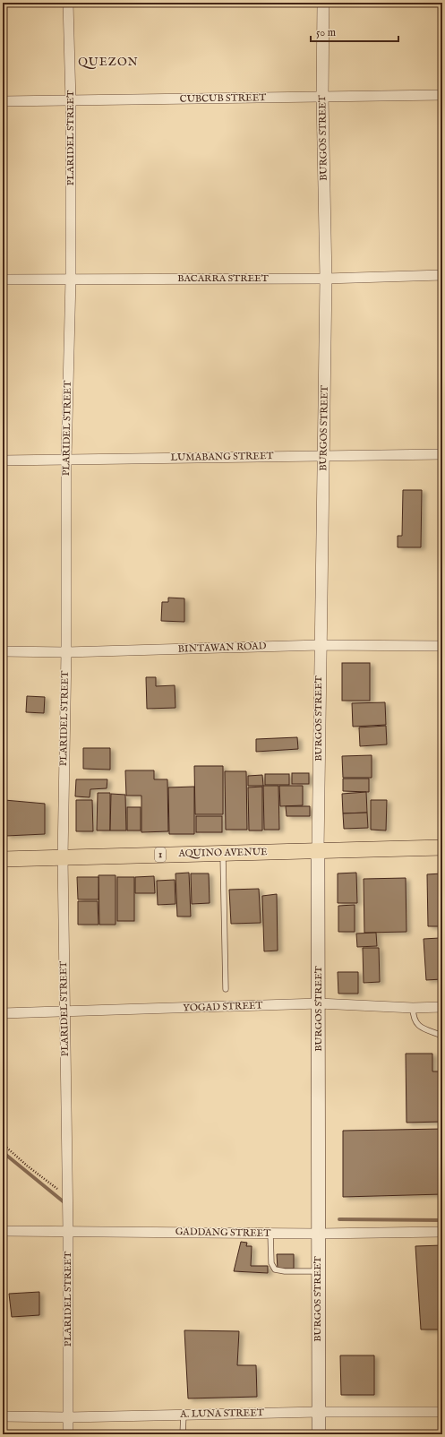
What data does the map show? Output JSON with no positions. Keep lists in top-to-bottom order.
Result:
{
  "streets": {
    "main road": ["BURGOS STREET", "AQUINO AVENUE", "1"],
    "street": [
      "CUBCUB STREET",
      "PLARIDEL STREET",
      "BACARRA STREET",
      "LUMABANG STREET",
      "BINTAWAN ROAD",
      "YOGAD STREET",
      "GADDANG STREET",
      "A. LUNA STREET"
    ]
  },
  "crossings": [
    ["CUBCUB STREET", "PLARIDEL STREET"],
    ["CUBCUB STREET", "BURGOS STREET"],
    ["PLARIDEL STREET", "BACARRA STREET"],
    ["PLARIDEL STREET", "LUMABANG STREET"],
    ["PLARIDEL STREET", "BINTAWAN ROAD"],
    ["PLARIDEL STREET", "AQUINO AVENUE"],
    ["PLARIDEL STREET", "YOGAD STREET"],
    ["PLARIDEL STREET", "GADDANG STREET"],
    ["PLARIDEL STREET", "A. LUNA STREET"],
    ["BURGOS STREET", "BACARRA STREET"],
    ["BURGOS STREET", "LUMABANG STREET"],
    ["BURGOS STREET", "BINTAWAN ROAD"],
    ["BURGOS STREET", "AQUINO AVENUE"],
    ["BURGOS STREET", "YOGAD STREET"],
    ["BURGOS STREET", "GADDANG STREET"],
    ["BURGOS STREET", "A. LUNA STREET"]
  ],
  "districts": ["QUEZON"],
  "scale_bar": "50 m"
}
